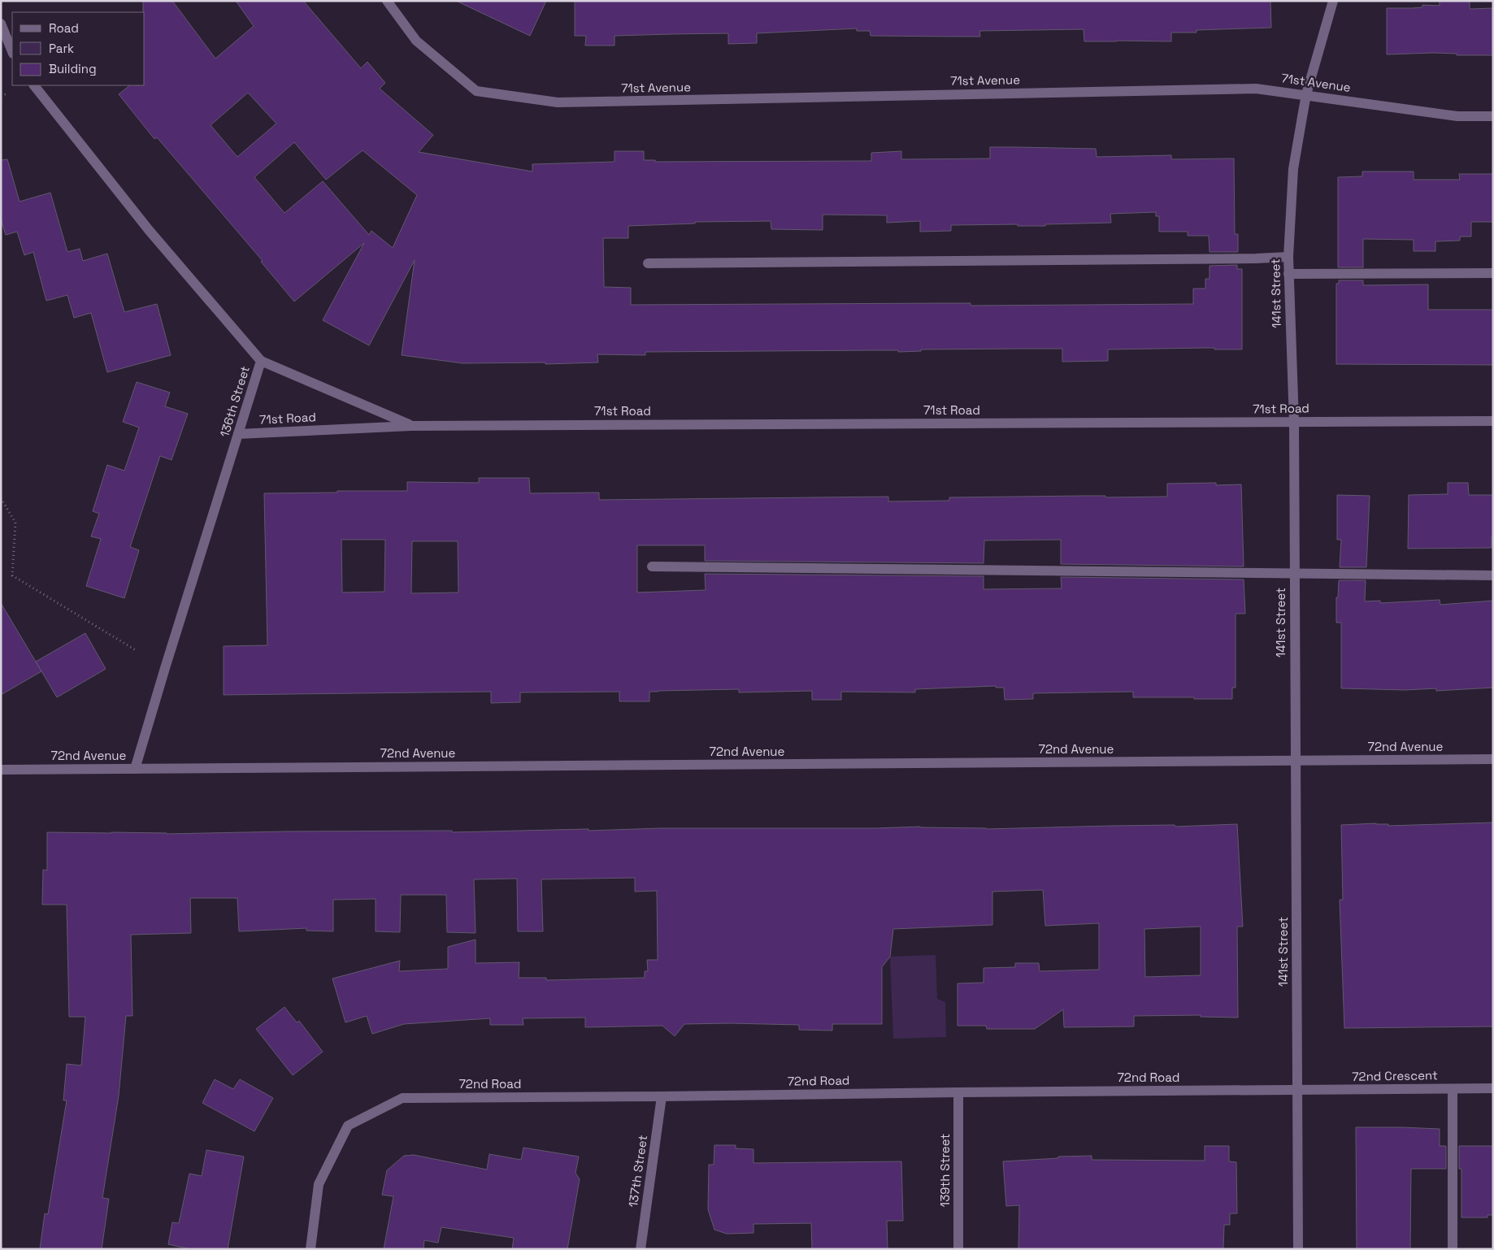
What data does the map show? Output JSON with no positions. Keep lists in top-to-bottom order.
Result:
{
  "streets": {
    "street": [
      "71st Avenue",
      "141st Street",
      "136th Street",
      "71st Road",
      "72nd Avenue",
      "72nd Crescent",
      "72nd Road",
      "139th Street",
      "137th Street"
    ]
  },
  "crossings": [
    ["71st Avenue", "141st Street"],
    ["141st Street", "71st Road"],
    ["141st Street", "72nd Avenue"],
    ["141st Street", "72nd Crescent"],
    ["141st Street", "72nd Road"],
    ["136th Street", "71st Road"],
    ["136th Street", "72nd Avenue"],
    ["72nd Crescent", "72nd Road"],
    ["72nd Road", "139th Street"],
    ["72nd Road", "137th Street"]
  ],
  "legend": ["Road", "Park", "Building"]
}
